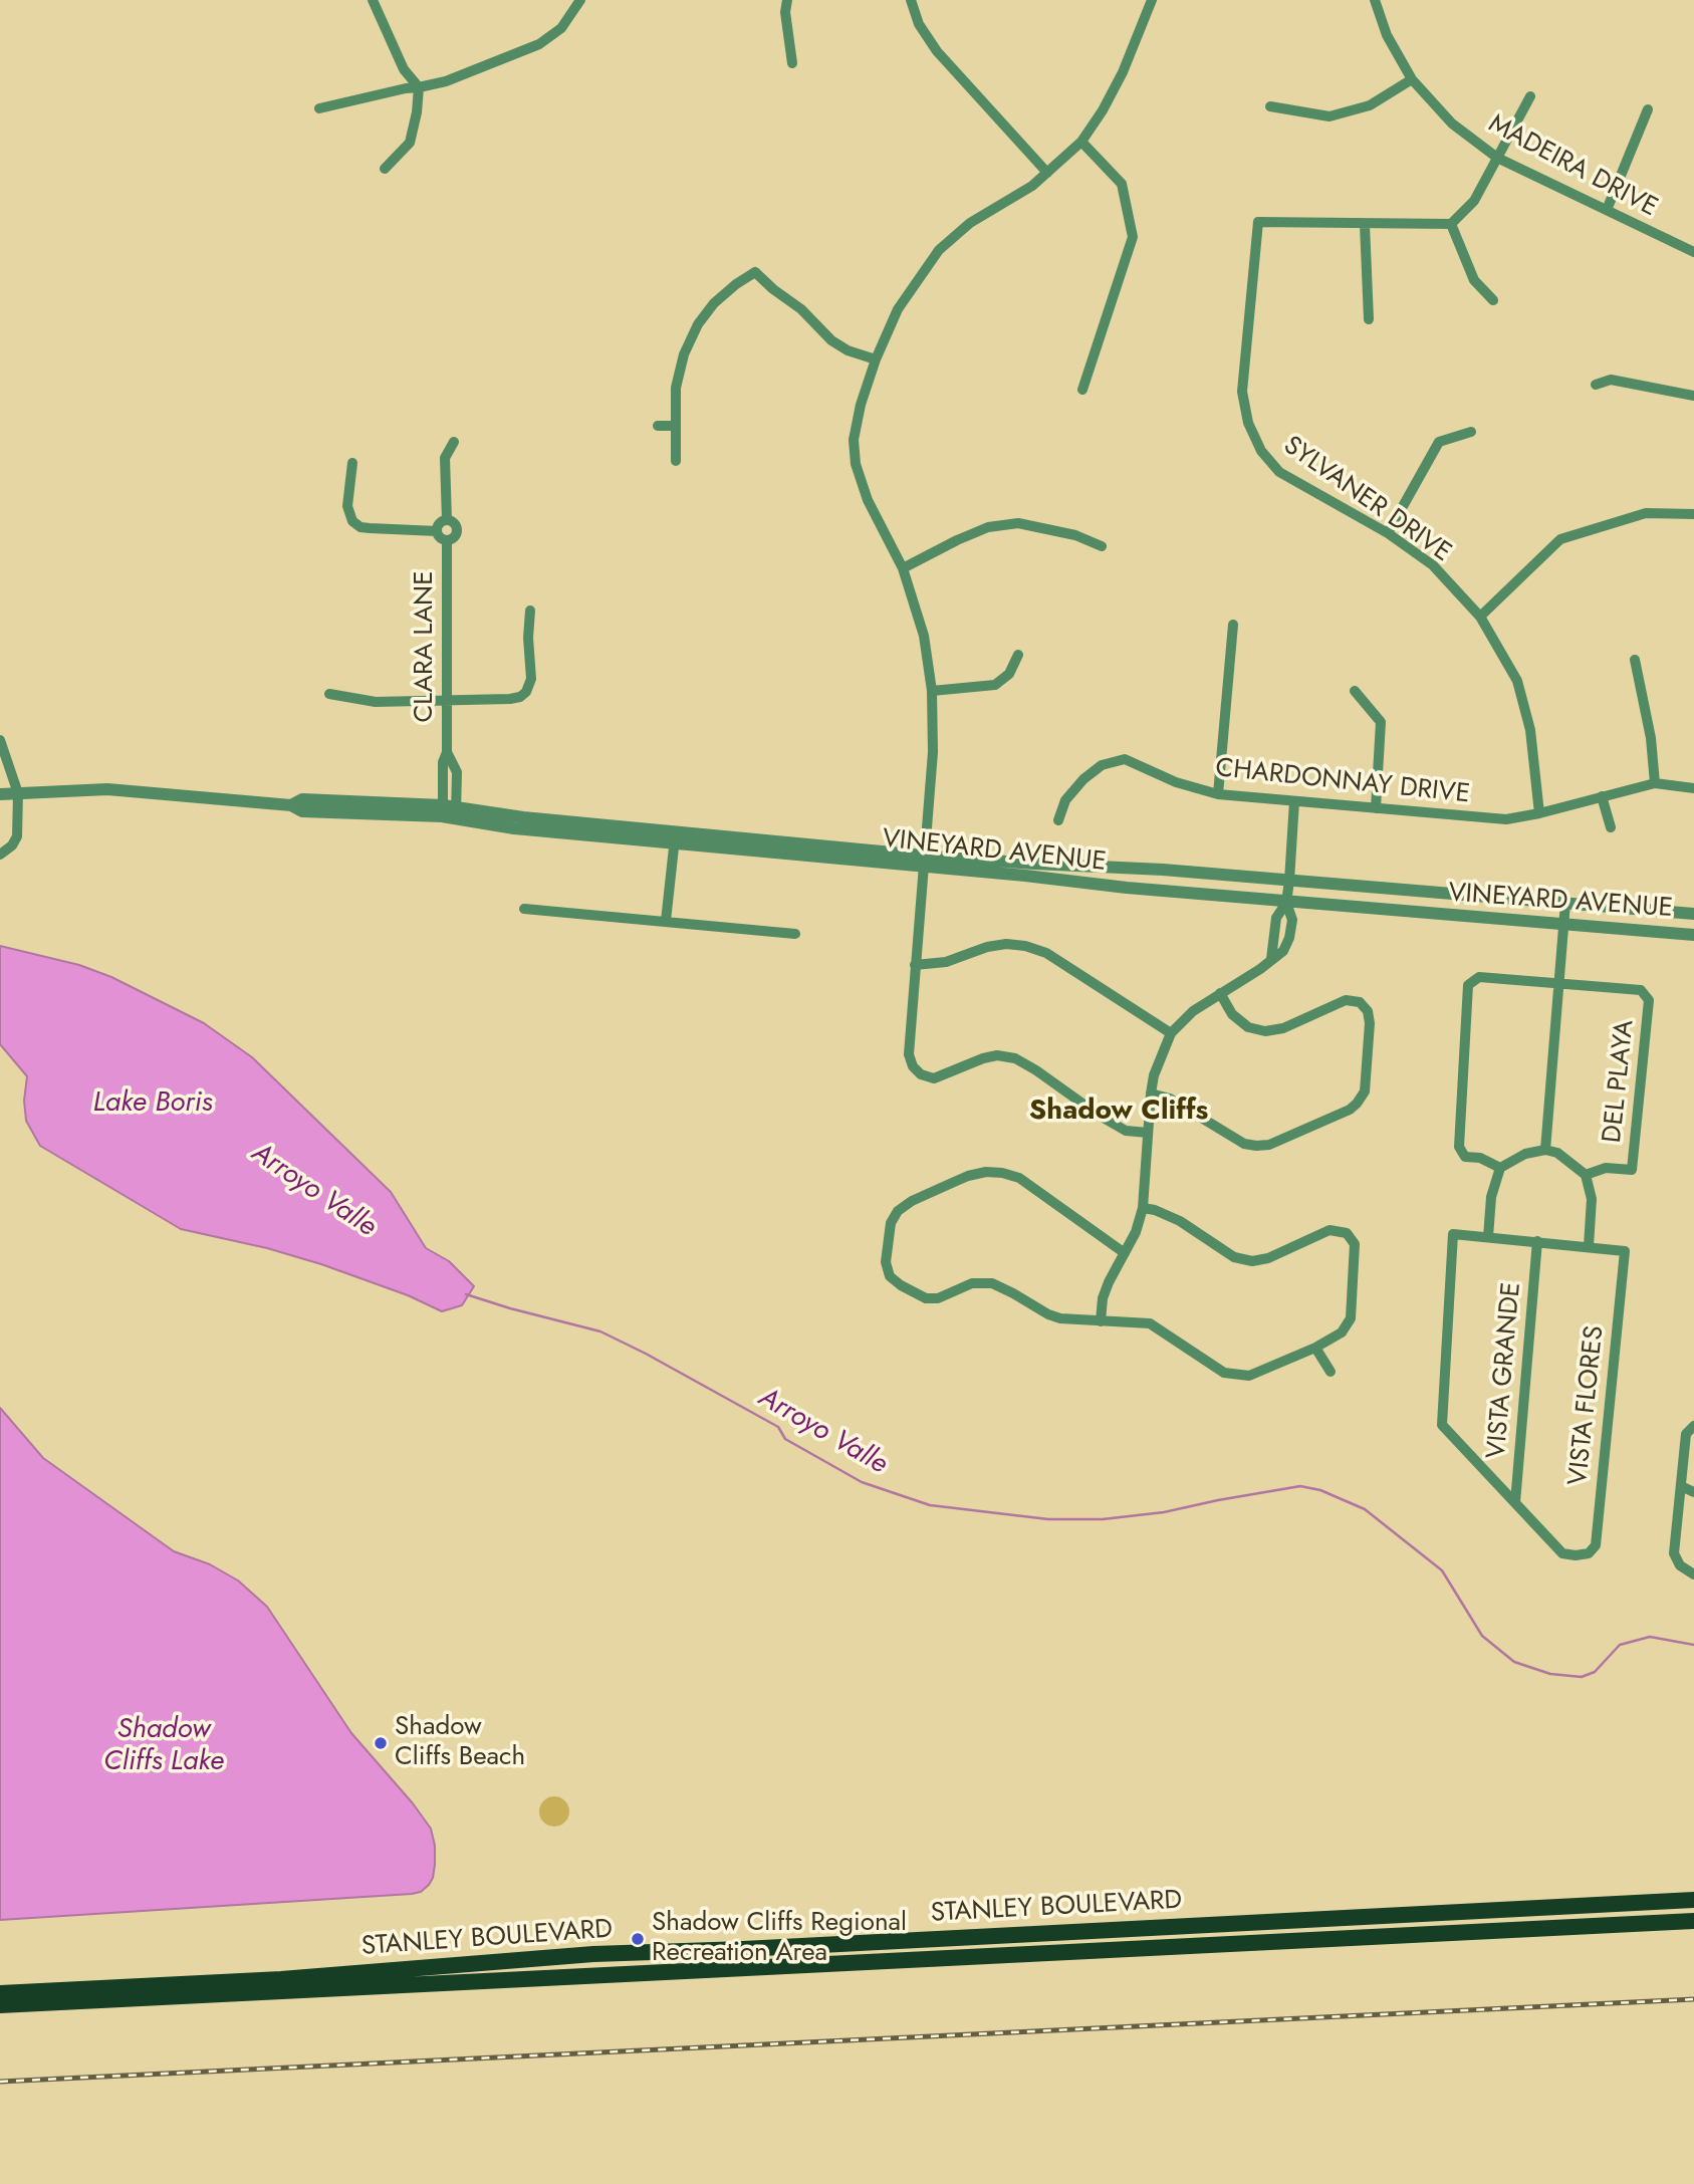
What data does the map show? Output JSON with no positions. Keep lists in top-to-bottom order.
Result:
{
  "streets": {
    "main road": ["STANLEY BOULEVARD"],
    "street": [
      "MADEIRA DRIVE",
      "SYLVANER DRIVE",
      "CLARA LANE",
      "CHARDONNAY DRIVE",
      "VINEYARD AVENUE",
      "DEL PLAYA",
      "VISTA GRANDE",
      "VISTA FLORES"
    ]
  },
  "crossings": [
    ["SYLVANER DRIVE", "CHARDONNAY DRIVE"],
    ["CLARA LANE", "VINEYARD AVENUE"],
    ["DEL PLAYA", "VISTA GRANDE"],
    ["DEL PLAYA", "VISTA FLORES"],
    ["VISTA GRANDE", "VISTA FLORES"]
  ],
  "districts": ["Shadow Cliffs"],
  "water": ["Lake Boris", "Arroyo Valle", "Shadow Cliffs Lake"],
  "places": ["Shadow Cliffs Beach", "Shadow Cliffs Regional Recreation Area"]
}
